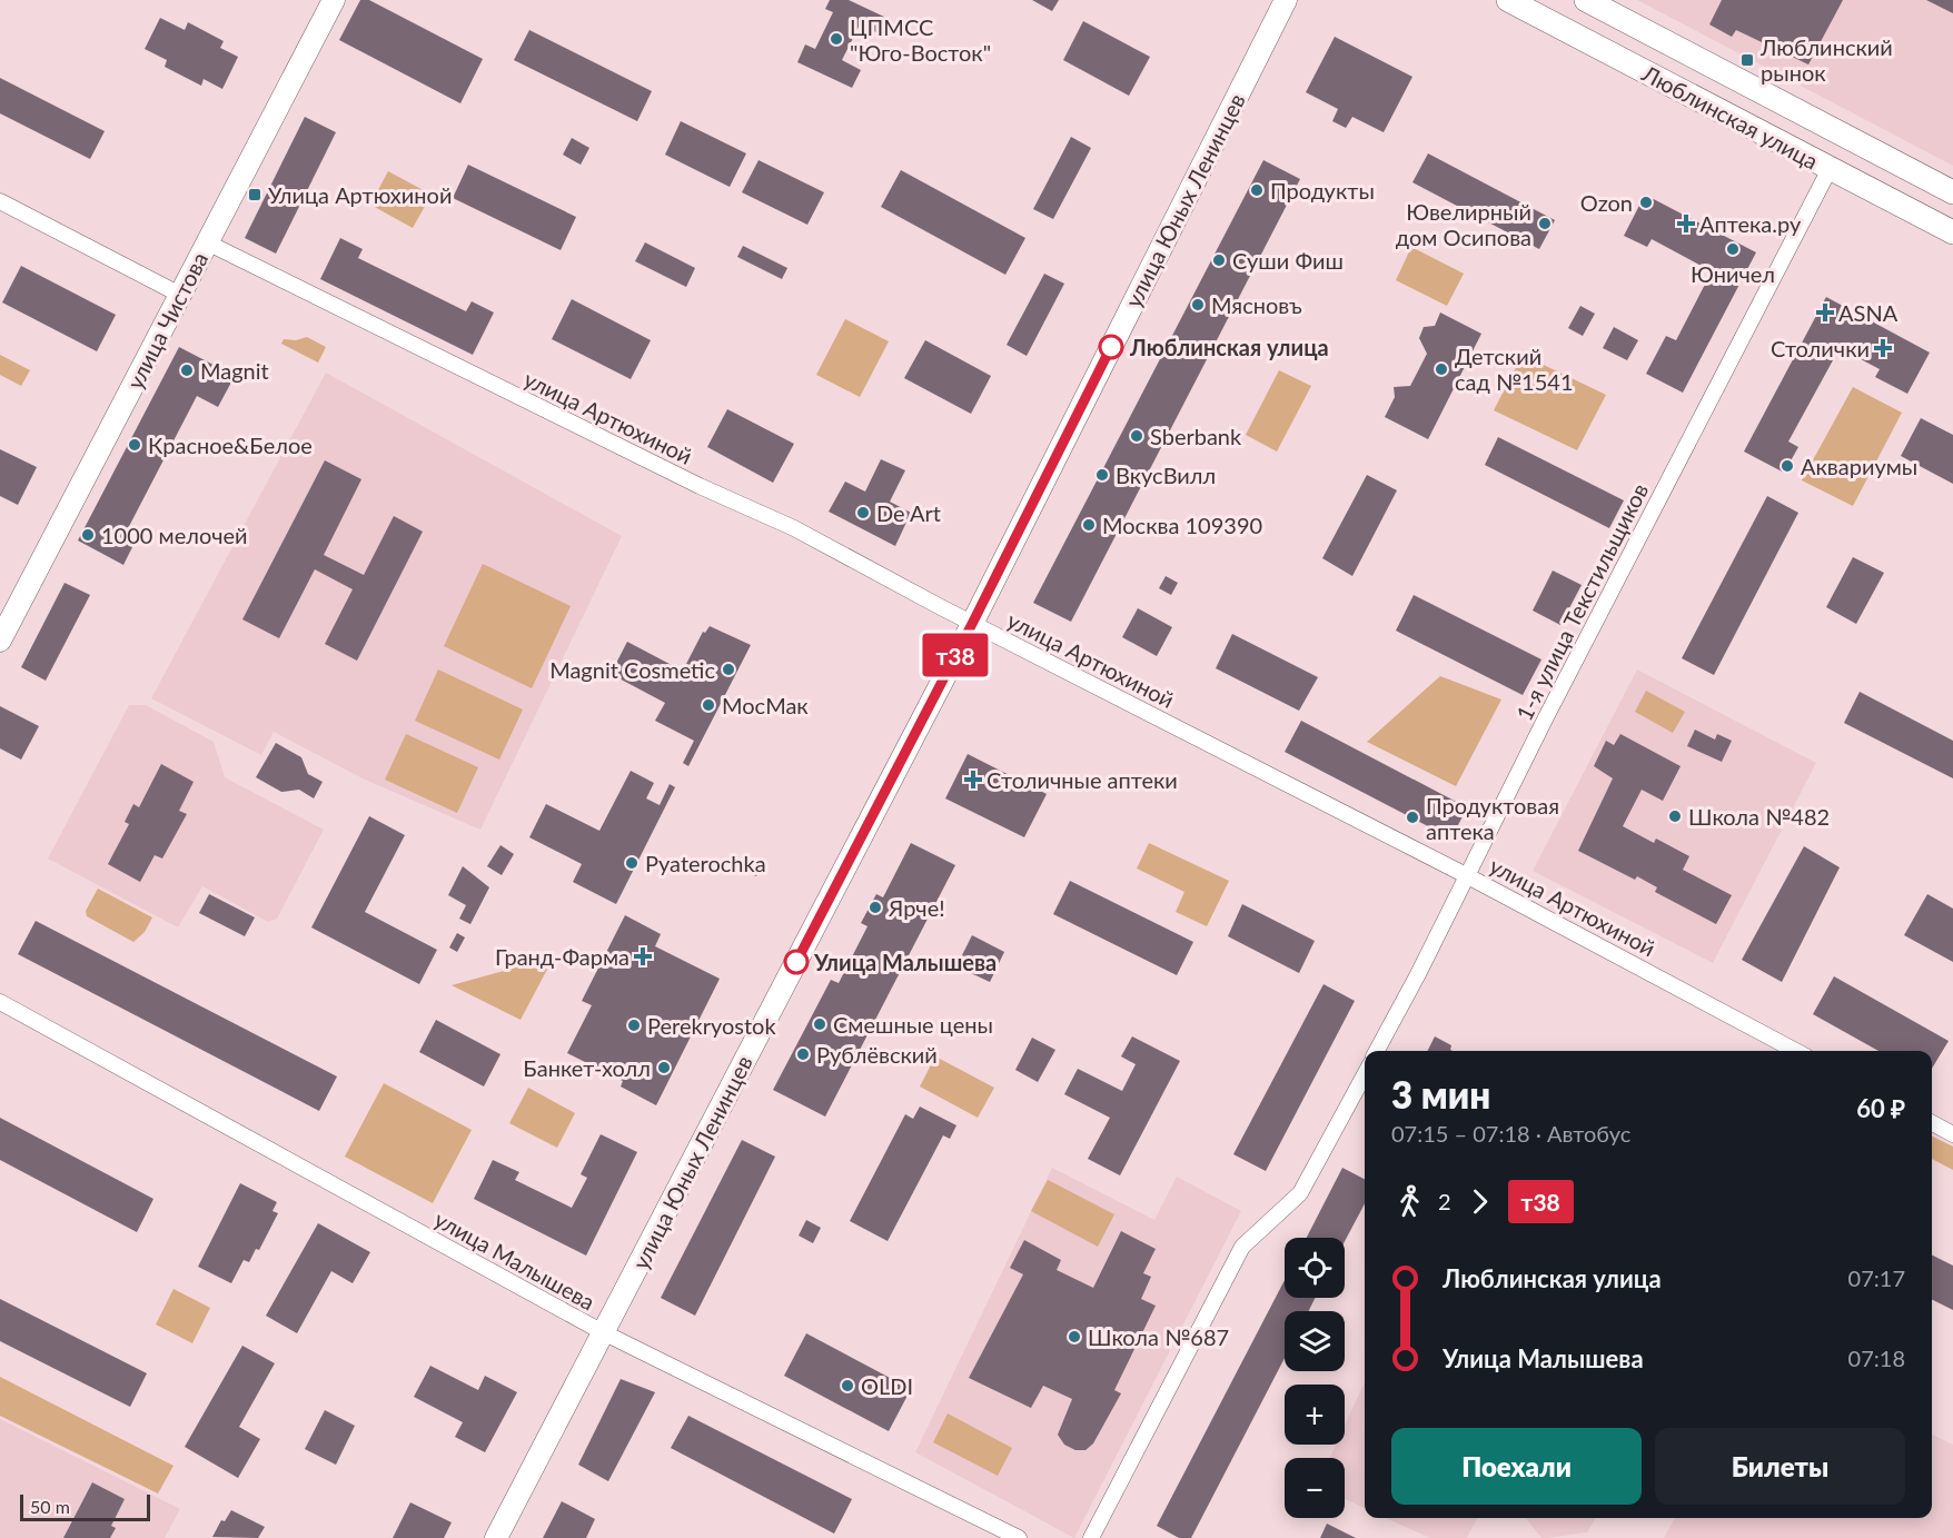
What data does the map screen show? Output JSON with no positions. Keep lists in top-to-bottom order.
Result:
{
  "streets": {
    "main road": ["Люблинская улица", "улица Юных Ленинцев", "улица Чистова"],
    "street": ["улица Артюхиной", "1-я улица Текстильщиков", "улица Малышева"]
  },
  "crossings": [
    ["Люблинская улица", "1-я улица Текстильщиков"],
    ["улица Юных Ленинцев", "улица Артюхиной"],
    ["улица Юных Ленинцев", "улица Малышева"],
    ["улица Чистова", "улица Артюхиной"],
    ["улица Артюхиной", "1-я улица Текстильщиков"]
  ],
  "places": {
    "other": [
      "ЦПМСС \"Юго-Восток\"",
      "Продукты",
      "Ozon",
      "Ювелирный дом Осипова",
      "Юничел",
      "Суши Фиш",
      "Мясновъ",
      "Люблинская улица",
      "Детский сад №1541",
      "Magnit",
      "Sberbank",
      "Красное&Белое",
      "Аквариумы",
      "ВкусВилл",
      "De Art",
      "Москва 109390",
      "1000 мелочей",
      "Magnit Cosmetic",
      "МосМак",
      "Школа №482",
      "Продуктовая аптека",
      "Pyaterochka",
      "Ярче!",
      "Улица Малышева",
      "Смешные цены",
      "Perekryostok",
      "Рублёвский",
      "Банкет-холл",
      "Школа №687",
      "OLDI"
    ],
    "transit": ["Люблинский рынок", "Улица Артюхиной"],
    "health": [
      "Аптека.ру",
      "ASNA",
      "Столички",
      "Столичные аптеки",
      "Гранд-Фарма"
    ]
  },
  "lines": ["bus line т38"],
  "scale_bar": "50 m",
  "page": {
    "on_map": "т38",
    "heading": ["3 мин", "07:15 – 07:18 · Автобус", "60 ₽"],
    "legs": ["2", "т38"],
    "map_buttons": ["+", "−"],
    "list": [
      {
        "name": "Люблинская улица",
        "value": "07:17"
      },
      {
        "name": "Улица Малышева",
        "value": "07:18"
      }
    ],
    "buttons": ["Поехали", "Билеты"],
    "scale": "50 m"
  }
}
